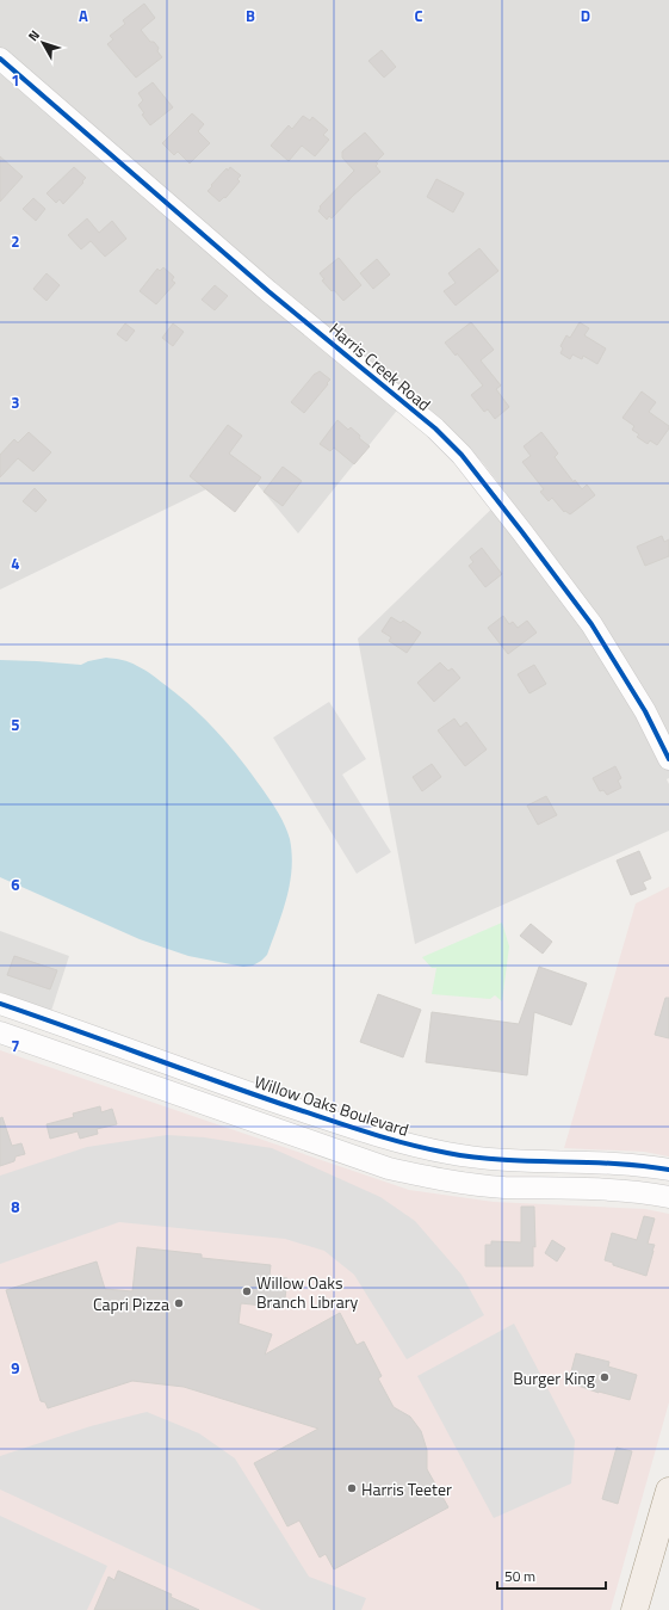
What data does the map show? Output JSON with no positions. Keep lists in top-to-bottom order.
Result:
{
  "streets": {
    "street": ["Harris Creek Road", "Willow Oaks Boulevard"]
  },
  "places": [
    "Willow Oaks Branch Library",
    "Capri Pizza",
    "Burger King",
    "Harris Teeter"
  ],
  "scale_bar": "50 m",
  "north": "top left",
  "grid": {
    "columns": [
      "A",
      "B",
      "C",
      "D"
    ],
    "rows": [
      "1",
      "2",
      "3",
      "4",
      "5",
      "6",
      "7",
      "8",
      "9"
    ]
  }
}
